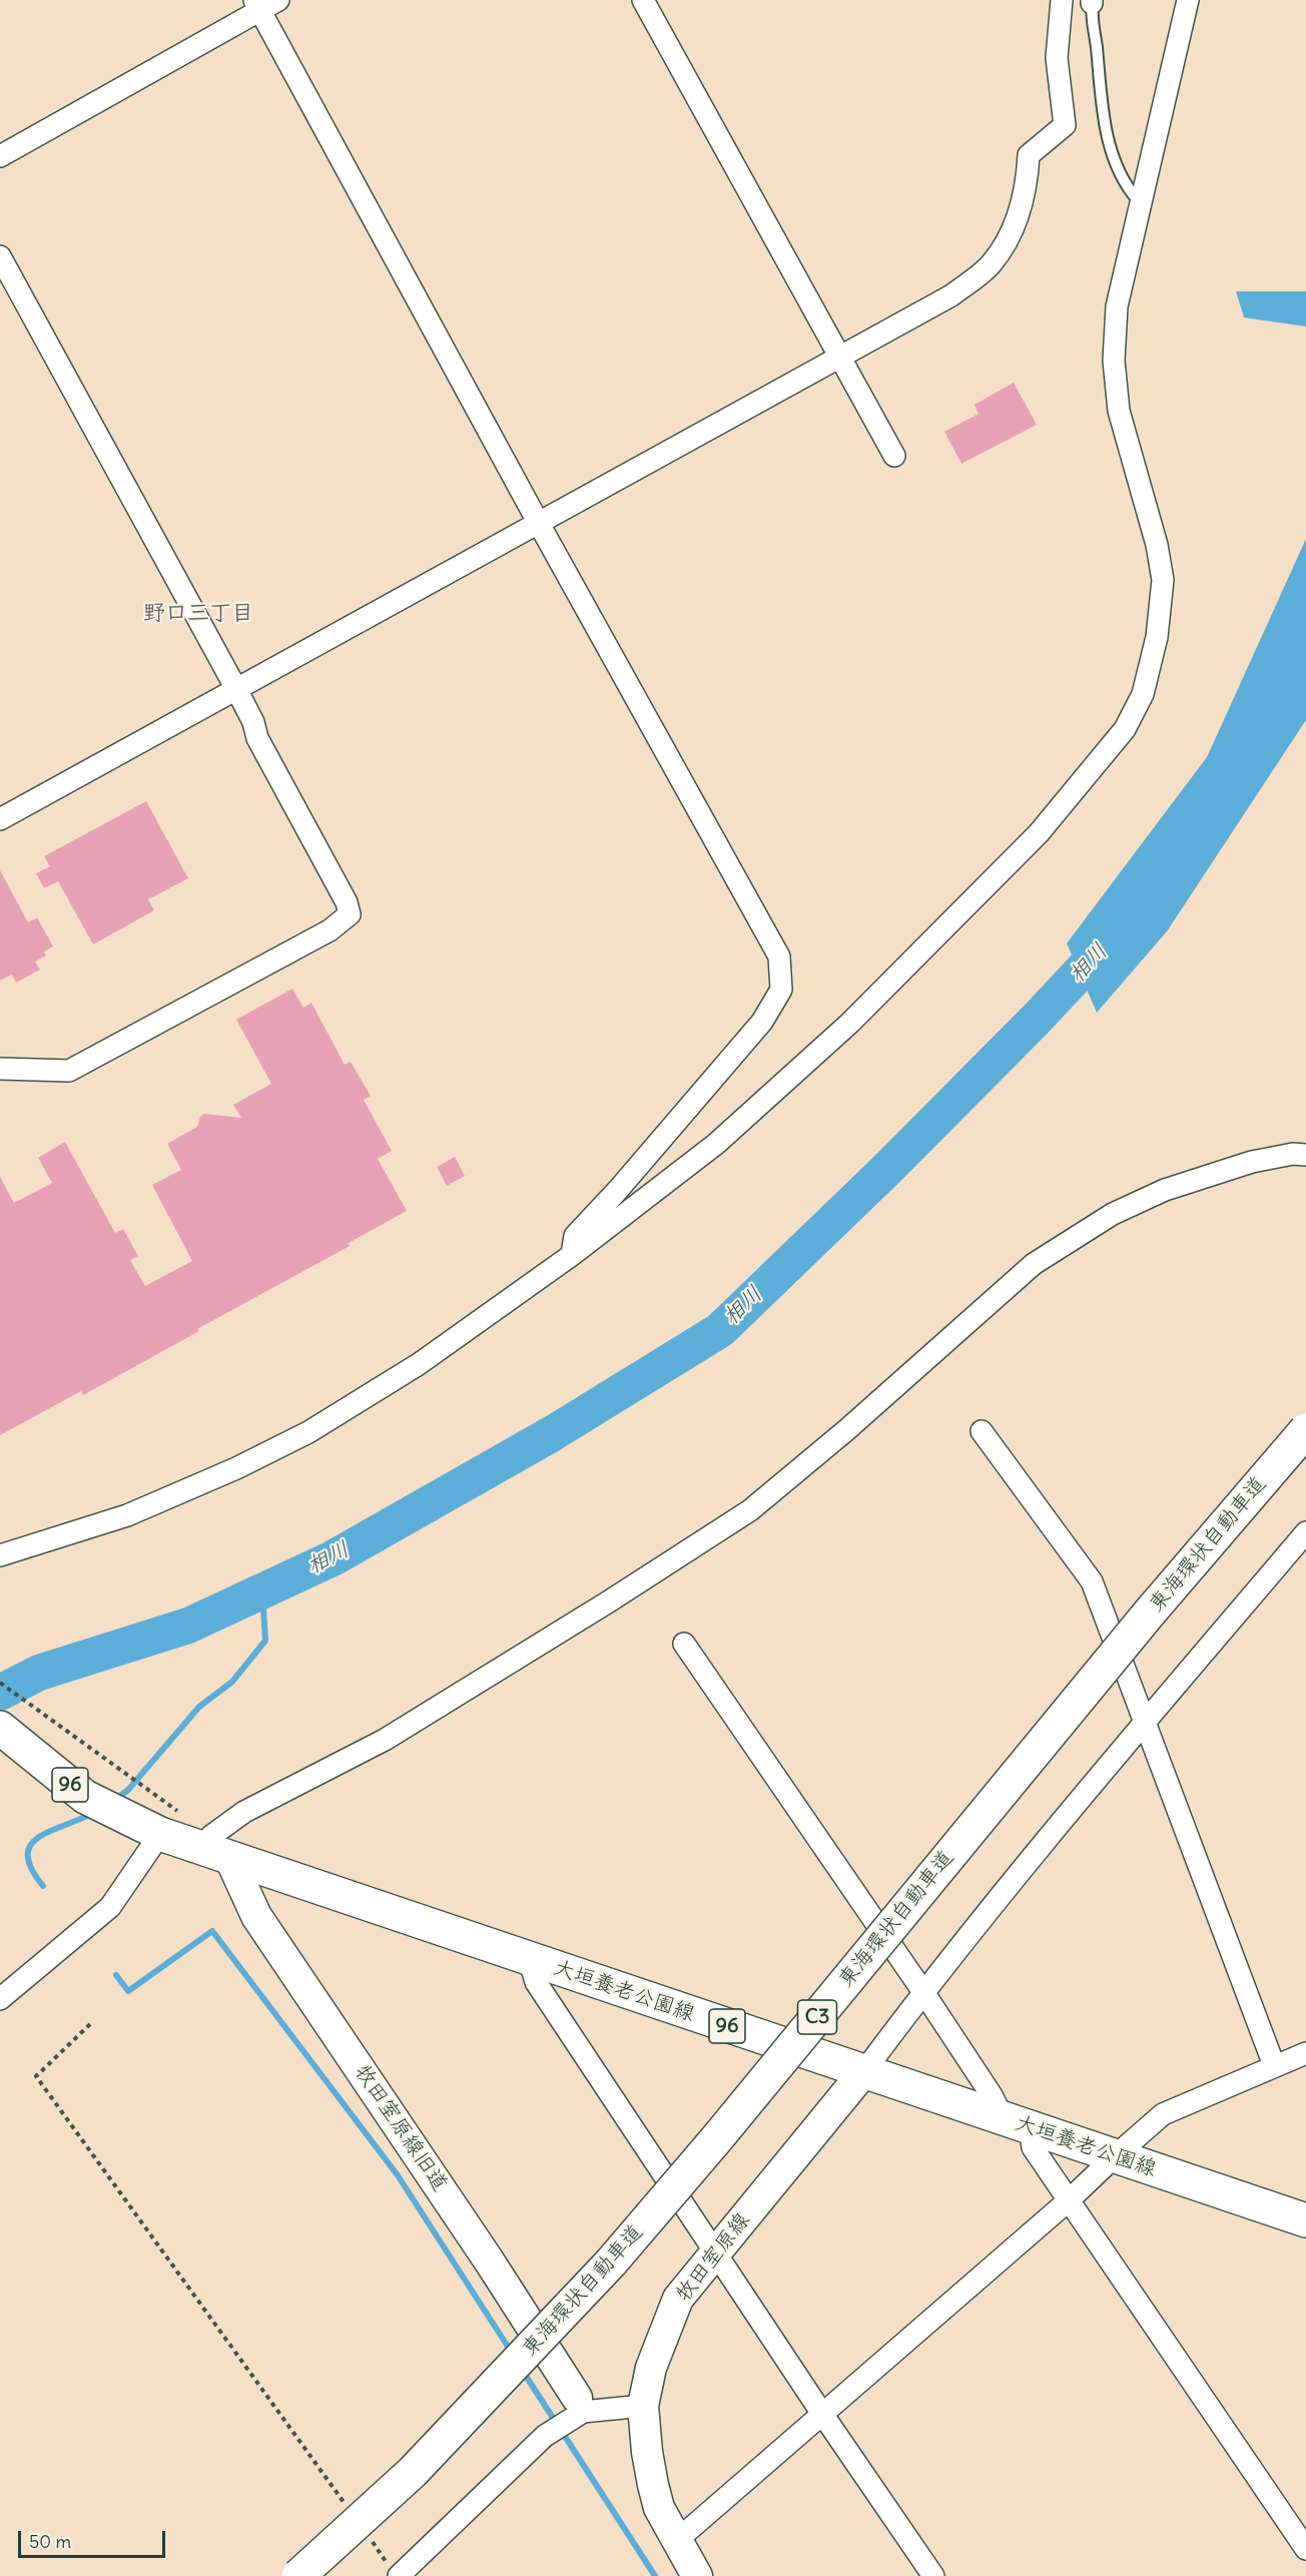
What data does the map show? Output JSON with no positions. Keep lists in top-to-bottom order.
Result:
{
  "streets": {
    "main road": [
      "東海環状自動車道",
      "96",
      "大垣養老公園線",
      "C3"
    ],
    "street": ["牧田室原線旧道", "牧田室原線"]
  },
  "crossings": [
    ["大垣養老公園線", "牧田室原線旧道"],
    ["大垣養老公園線", "牧田室原線"]
  ],
  "districts": ["野口三丁目"],
  "water": ["相川"],
  "scale_bar": "50 m"
}
